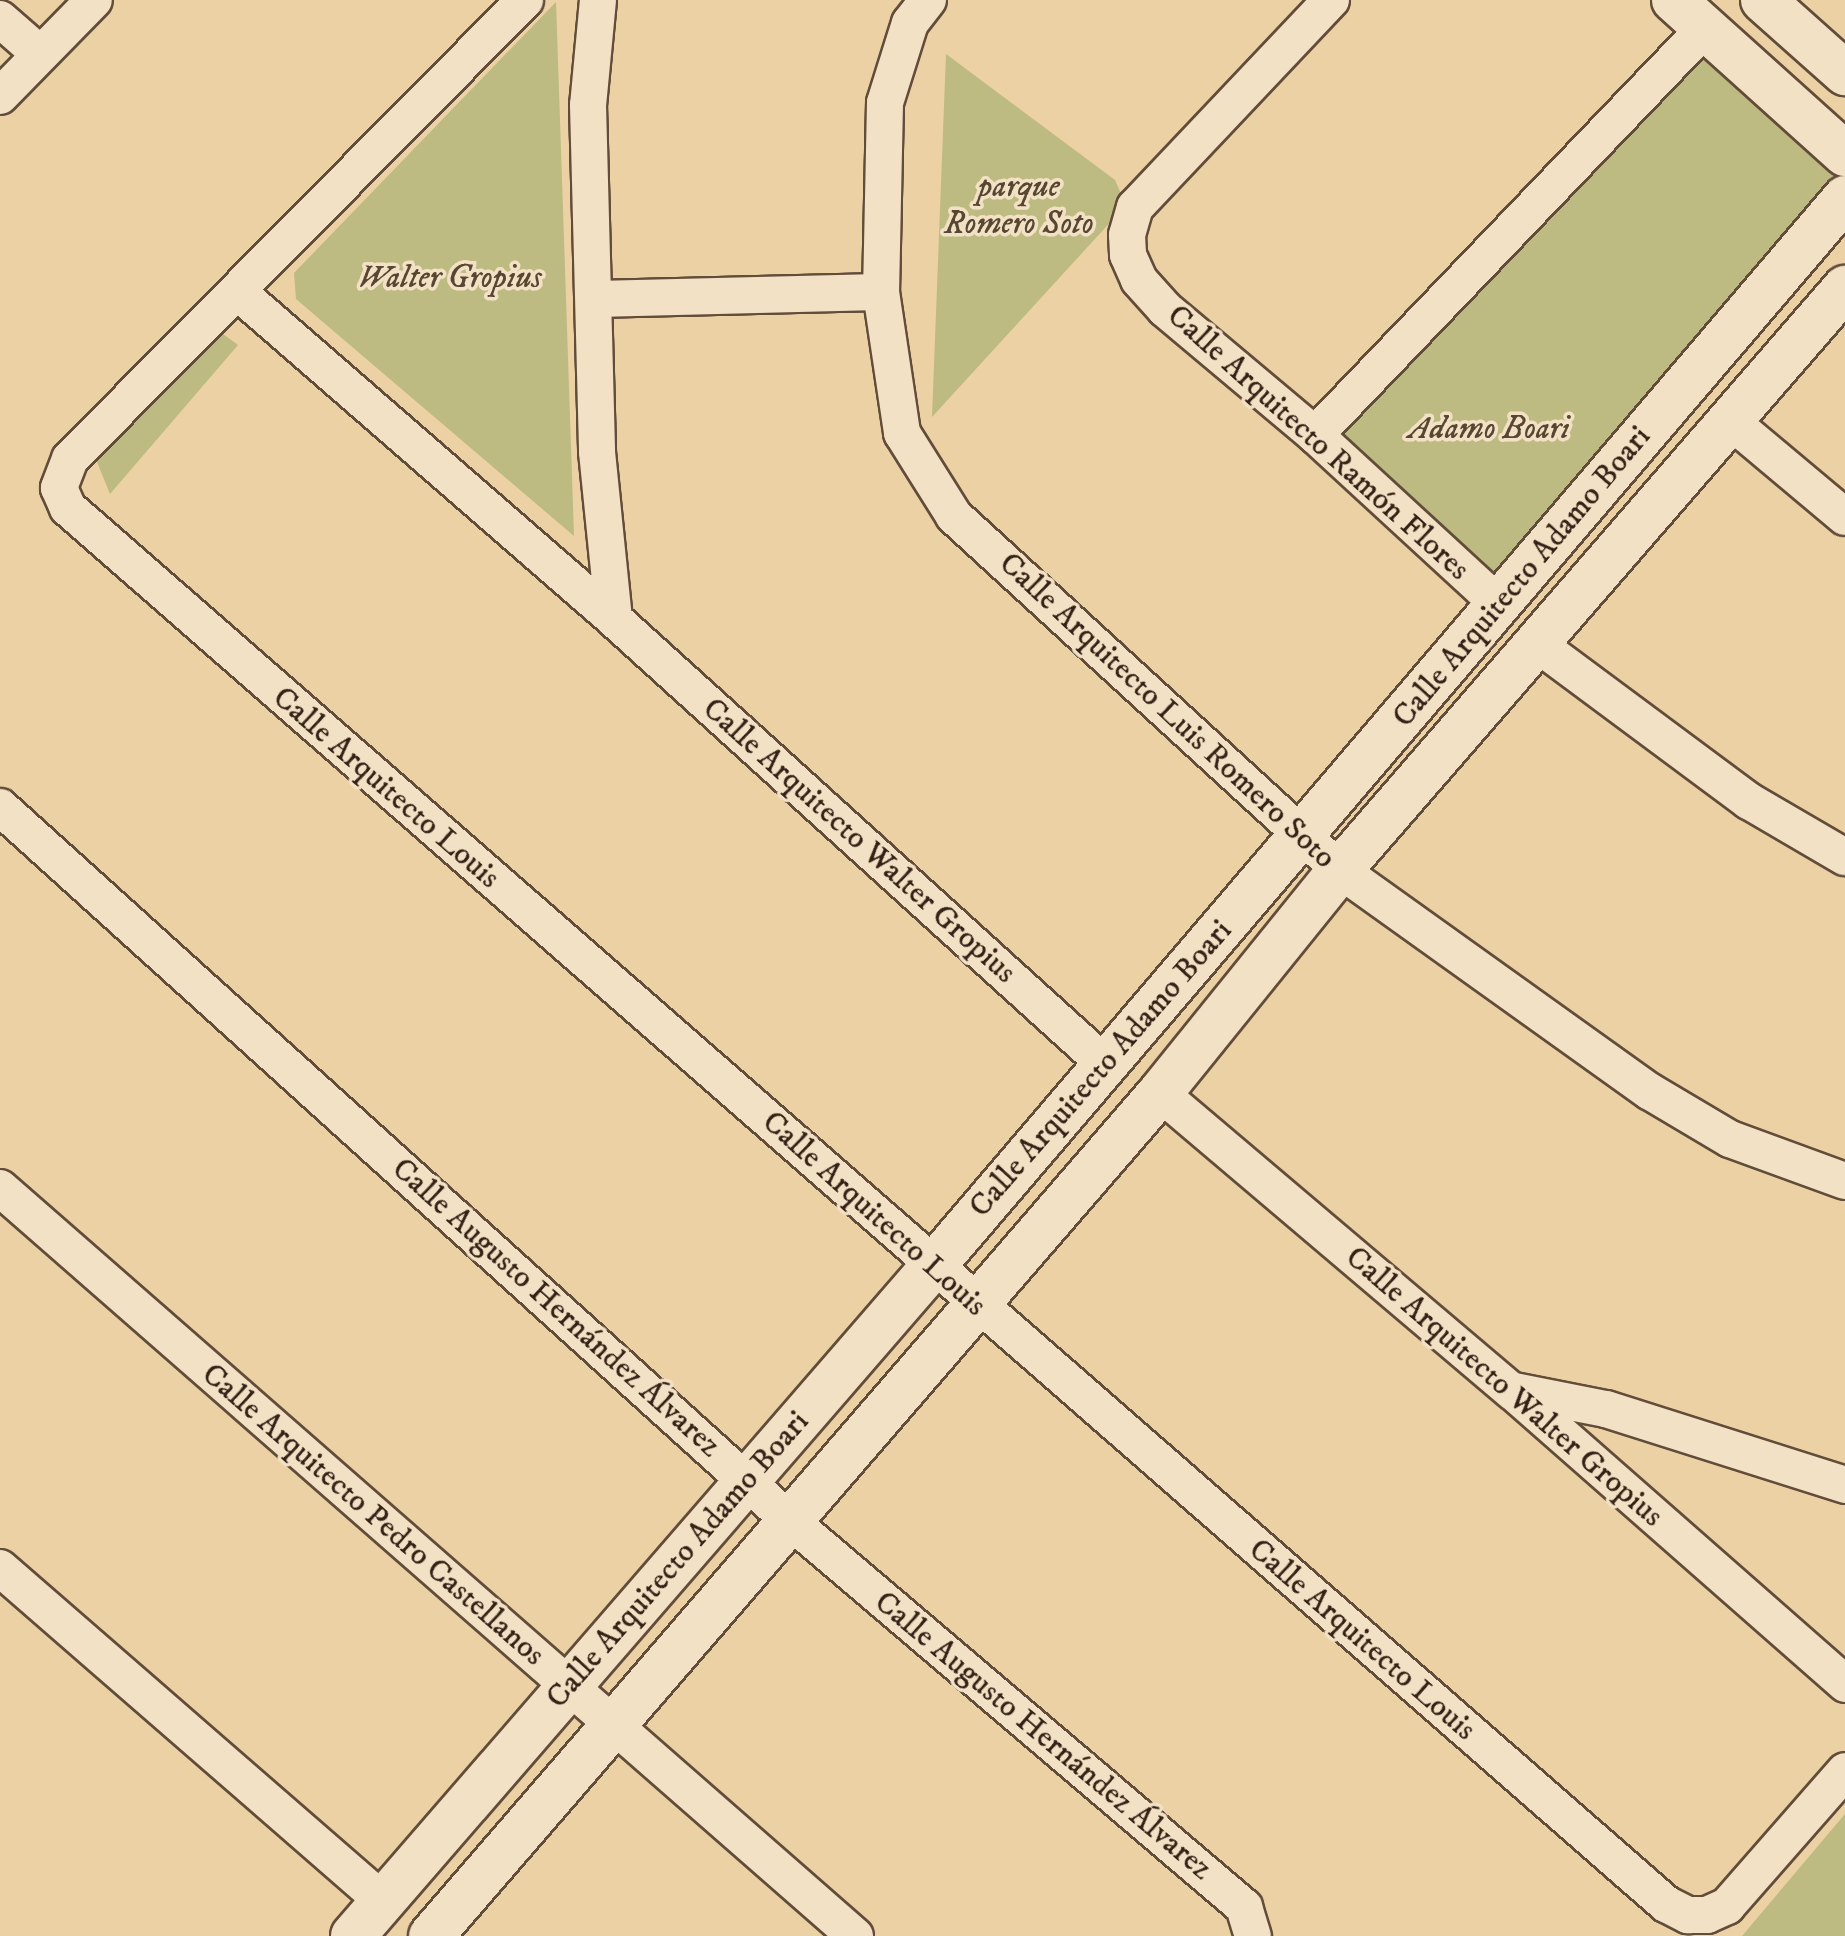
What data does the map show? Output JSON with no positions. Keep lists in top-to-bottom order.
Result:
{
  "streets": {
    "street": [
      "Calle Arquitecto Ramón Flores",
      "Calle Arquitecto Adamo Boari",
      "Calle Arquitecto Luis Romero Soto",
      "Calle Arquitecto Louis",
      "Calle Arquitecto Walter Gropius",
      "Calle Augusto Hernández Álvarez",
      "Calle Arquitecto Pedro Castellanos"
    ]
  },
  "crossings": [
    ["Calle Arquitecto Ramón Flores", "Calle Arquitecto Adamo Boari"],
    ["Calle Arquitecto Adamo Boari", "Calle Arquitecto Luis Romero Soto"],
    ["Calle Arquitecto Adamo Boari", "Calle Arquitecto Louis"],
    ["Calle Arquitecto Adamo Boari", "Calle Arquitecto Walter Gropius"],
    ["Calle Arquitecto Adamo Boari", "Calle Augusto Hernández Álvarez"],
    ["Calle Arquitecto Adamo Boari", "Calle Arquitecto Pedro Castellanos"],
    ["Calle Arquitecto Louis", "Calle Arquitecto Walter Gropius"]
  ],
  "parks": ["parque Romero Soto", "Walter Gropius", "Adamo Boari"]
}
